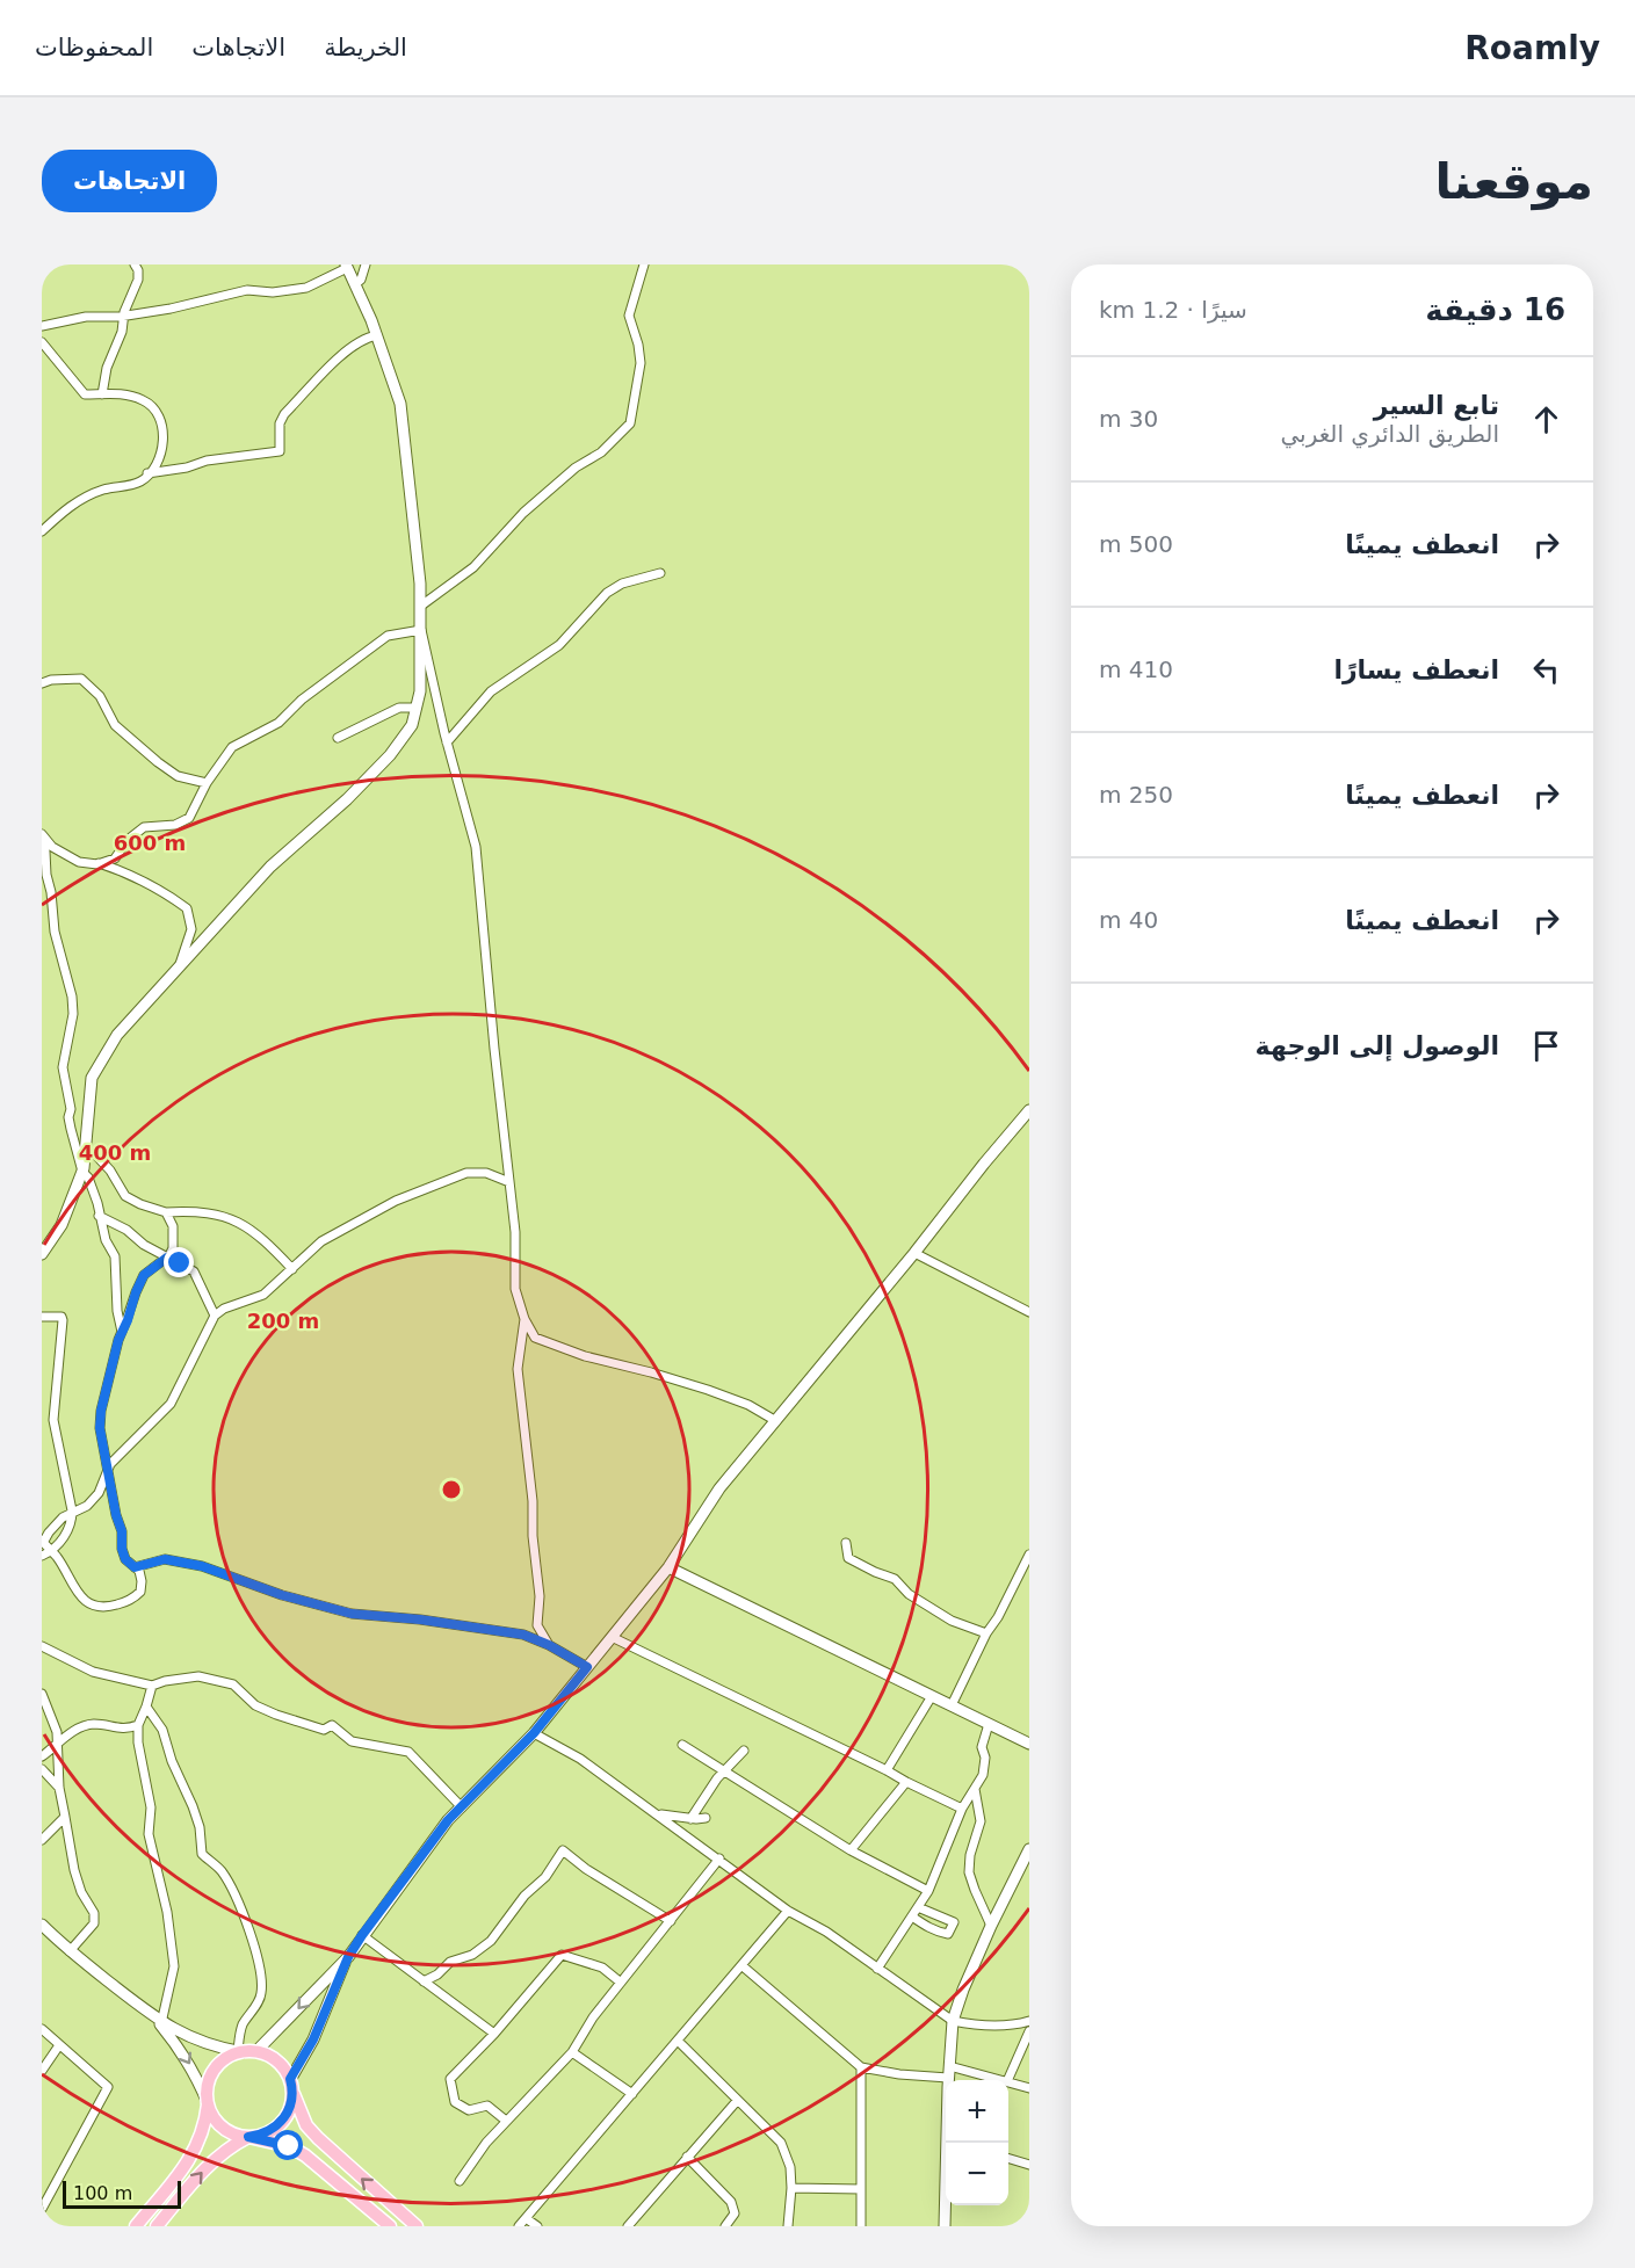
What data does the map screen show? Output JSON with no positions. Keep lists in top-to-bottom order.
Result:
{
  "scale_bar": "100 m",
  "page": {
    "header": "Roamly",
    "nav": ["الخريطة", "الاتجاهات", "المحفوظات"],
    "buttons": "الاتجاهات",
    "title": "موقعنا",
    "heading": ["16 دقيقة", "سيرًا · 1.2 km"],
    "list": [
      ["تابع السير", "الطريق الدائري الغربي", "30 m"],
      ["انعطف يمينًا", "500 m"],
      ["انعطف يسارًا", "410 m"],
      ["انعطف يمينًا", "250 m"],
      ["انعطف يمينًا", "40 m"],
      "الوصول إلى الوجهة"
    ],
    "map_buttons": ["+", "−"],
    "scale": "100 m"
  },
  "rings": ["600 m", "400 m", "200 m"]
}
